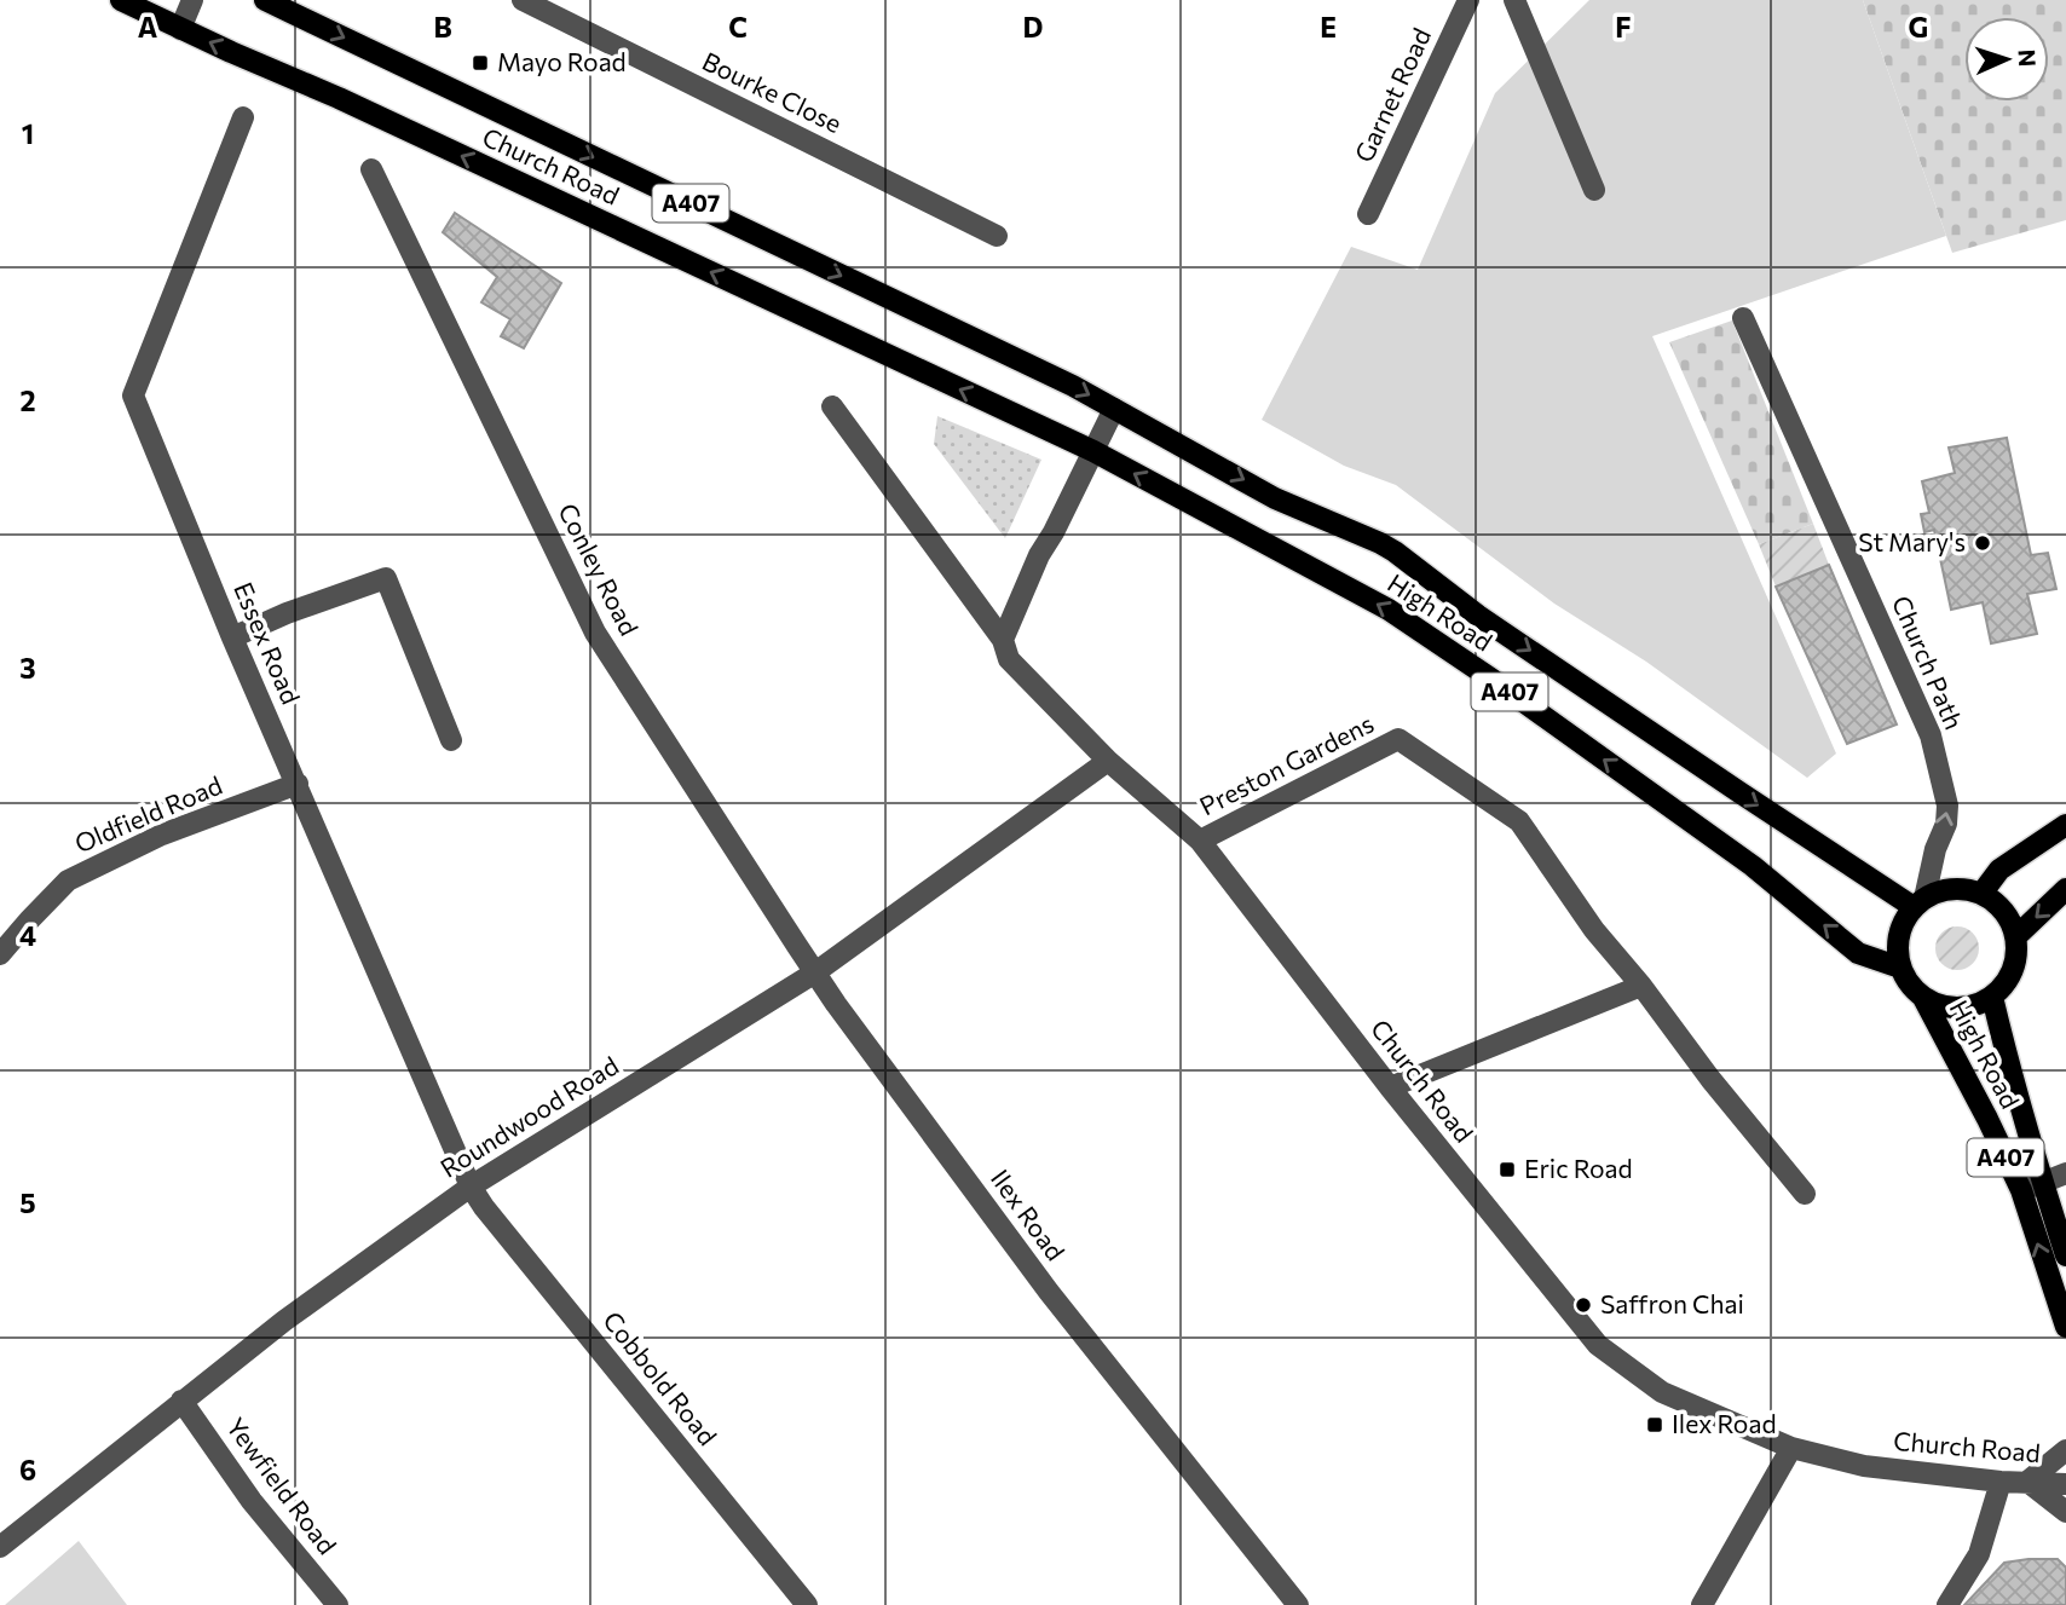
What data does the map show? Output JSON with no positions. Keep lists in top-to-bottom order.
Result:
{
  "streets": {
    "main road": ["Church Road", "A407", "High Road"],
    "street": [
      "Bourke Close",
      "Garnet Road",
      "Conley Road",
      "Essex Road",
      "Church Path",
      "Preston Gardens",
      "Oldfield Road",
      "Roundwood Road",
      "Ilex Road",
      "Cobbold Road",
      "Yewfield Road"
    ]
  },
  "crossings": [
    ["Church Road", "High Road"],
    ["Church Road", "Preston Gardens"],
    ["Church Road", "Roundwood Road"],
    ["Conley Road", "Roundwood Road"],
    ["Conley Road", "Ilex Road"],
    ["High Road", "Church Path"],
    ["Essex Road", "Oldfield Road"],
    ["Essex Road", "Roundwood Road"],
    ["Essex Road", "Cobbold Road"],
    ["Roundwood Road", "Ilex Road"],
    ["Roundwood Road", "Cobbold Road"],
    ["Roundwood Road", "Yewfield Road"]
  ],
  "one_way": ["Church Path"],
  "places": {
    "transit": ["Mayo Road", "Eric Road", "Ilex Road"],
    "other": ["St Mary's", "Saffron Chai"]
  },
  "north": "right",
  "grid": {
    "columns": [
      "A",
      "B",
      "C",
      "D",
      "E",
      "F",
      "G"
    ],
    "rows": [
      "1",
      "2",
      "3",
      "4",
      "5",
      "6"
    ]
  }
}
